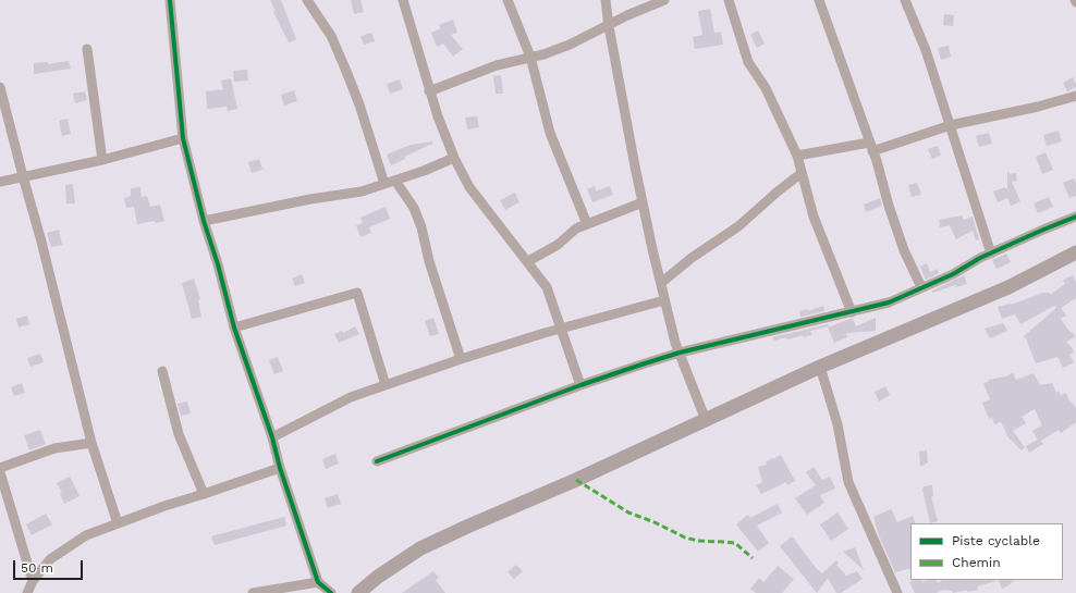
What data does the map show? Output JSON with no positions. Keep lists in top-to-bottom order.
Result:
{
  "legend": ["Piste cyclable", "Chemin"],
  "scale_bar": "50 m"
}
